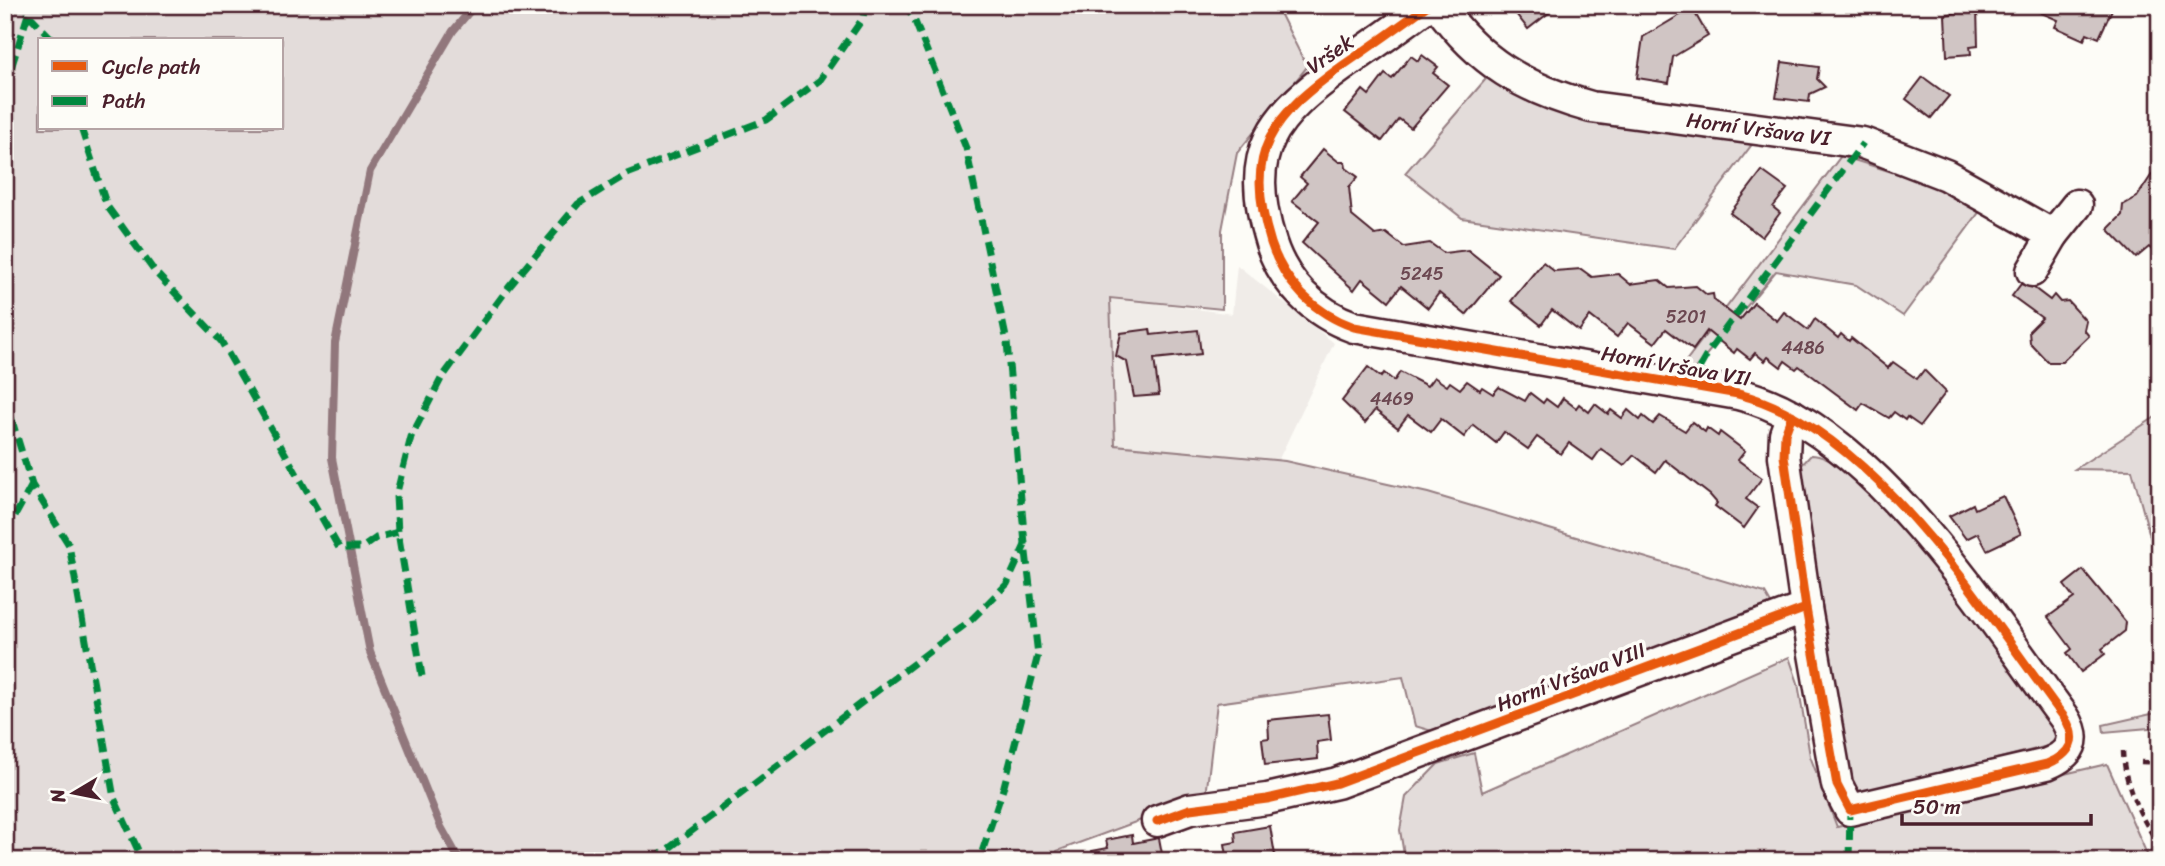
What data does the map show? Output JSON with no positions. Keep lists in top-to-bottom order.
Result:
{
  "streets": {
    "street": [
      "Vršek",
      "Horní Vršava VI",
      "Horní Vršava VII",
      "Horní Vršava VIII"
    ]
  },
  "crossings": [
    ["Vršek", "Horní Vršava VII"],
    ["Horní Vršava VII", "Horní Vršava VIII"]
  ],
  "house_numbers": [
    "5245",
    "5201",
    "4486",
    "4469"
  ],
  "legend": ["Cycle path", "Path"],
  "scale_bar": "50 m",
  "north": "left"
}
